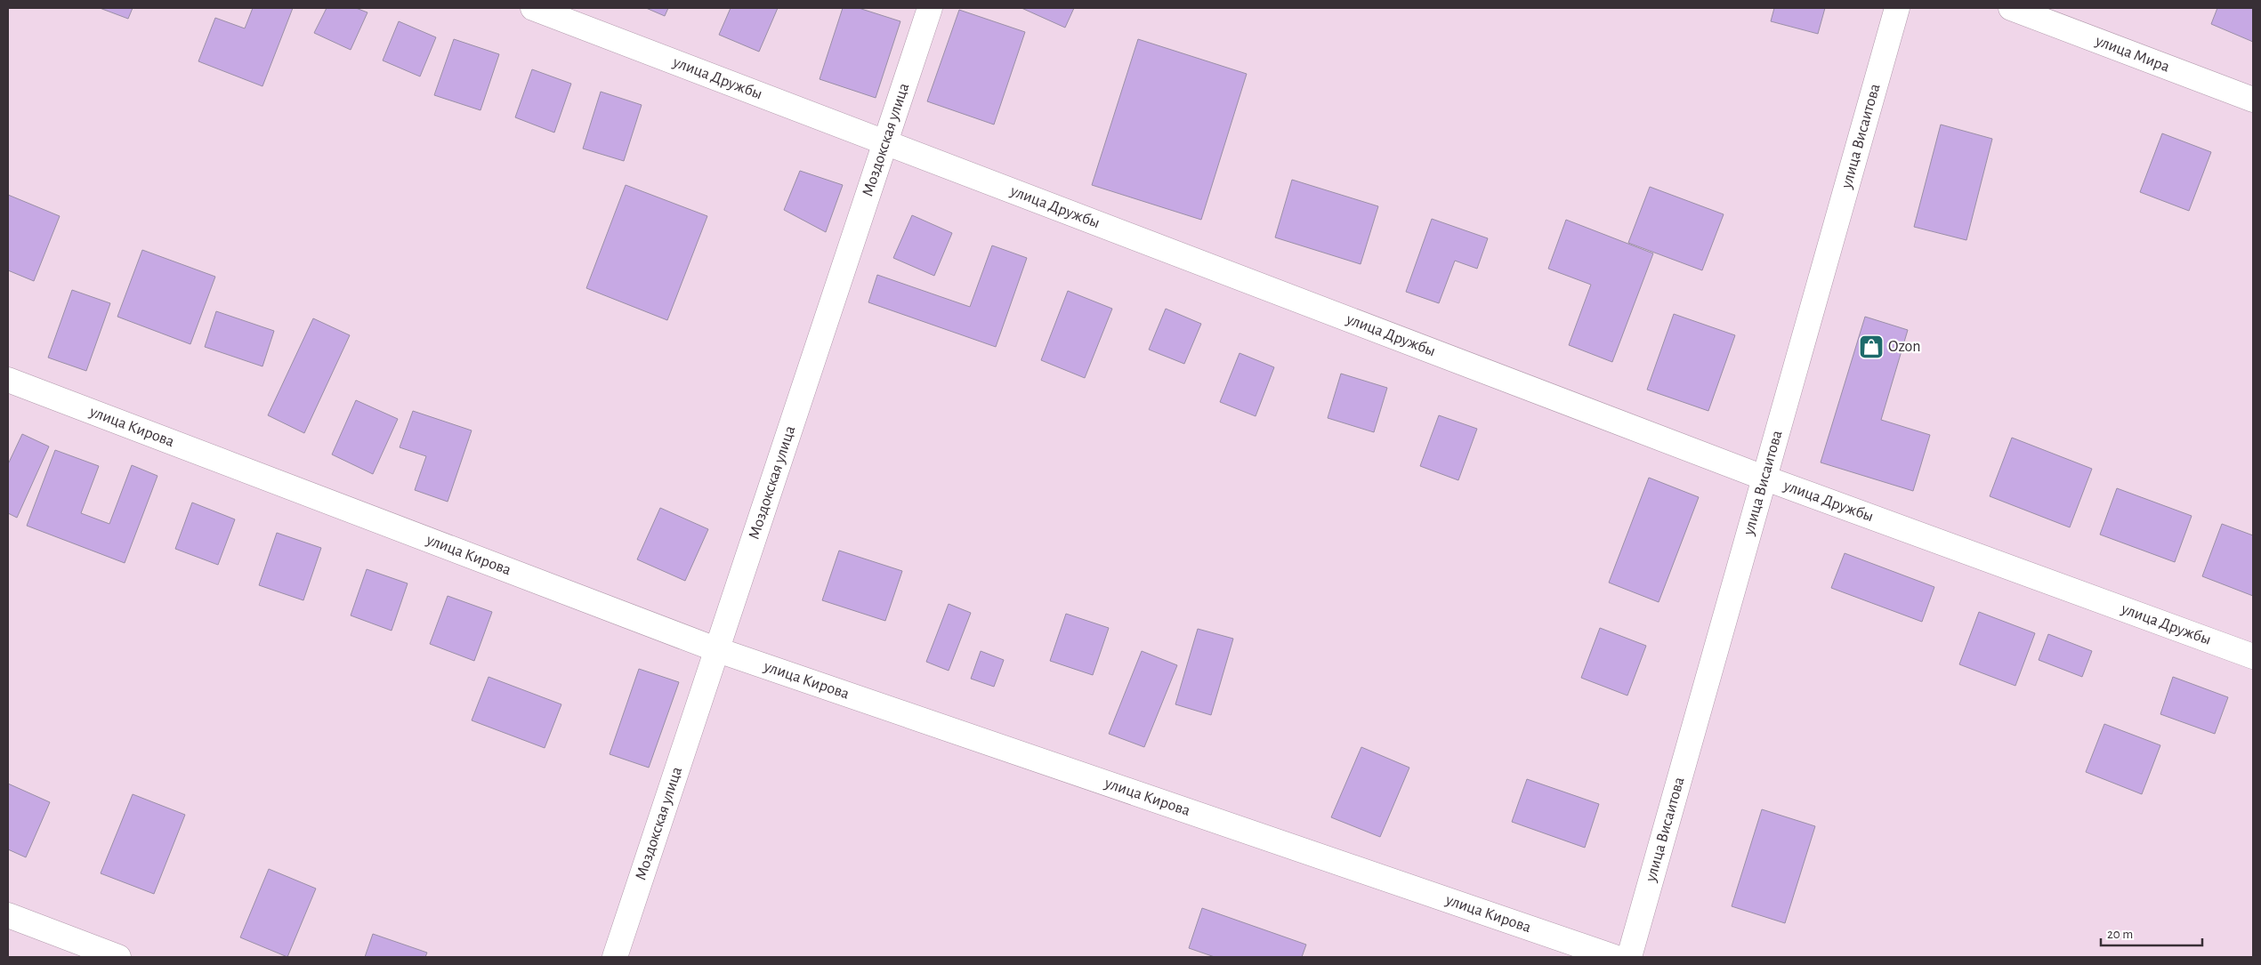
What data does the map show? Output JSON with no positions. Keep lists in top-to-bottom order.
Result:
{
  "streets": {
    "street": [
      "улица Мира",
      "улица Дружбы",
      "улица Висаитова",
      "Моздокская улица",
      "улица Кирова"
    ]
  },
  "crossings": [
    ["улица Дружбы", "улица Висаитова"],
    ["улица Дружбы", "Моздокская улица"],
    ["Моздокская улица", "улица Кирова"]
  ],
  "places": {
    "shop": ["Ozon"]
  },
  "scale_bar": "20 m"
}
